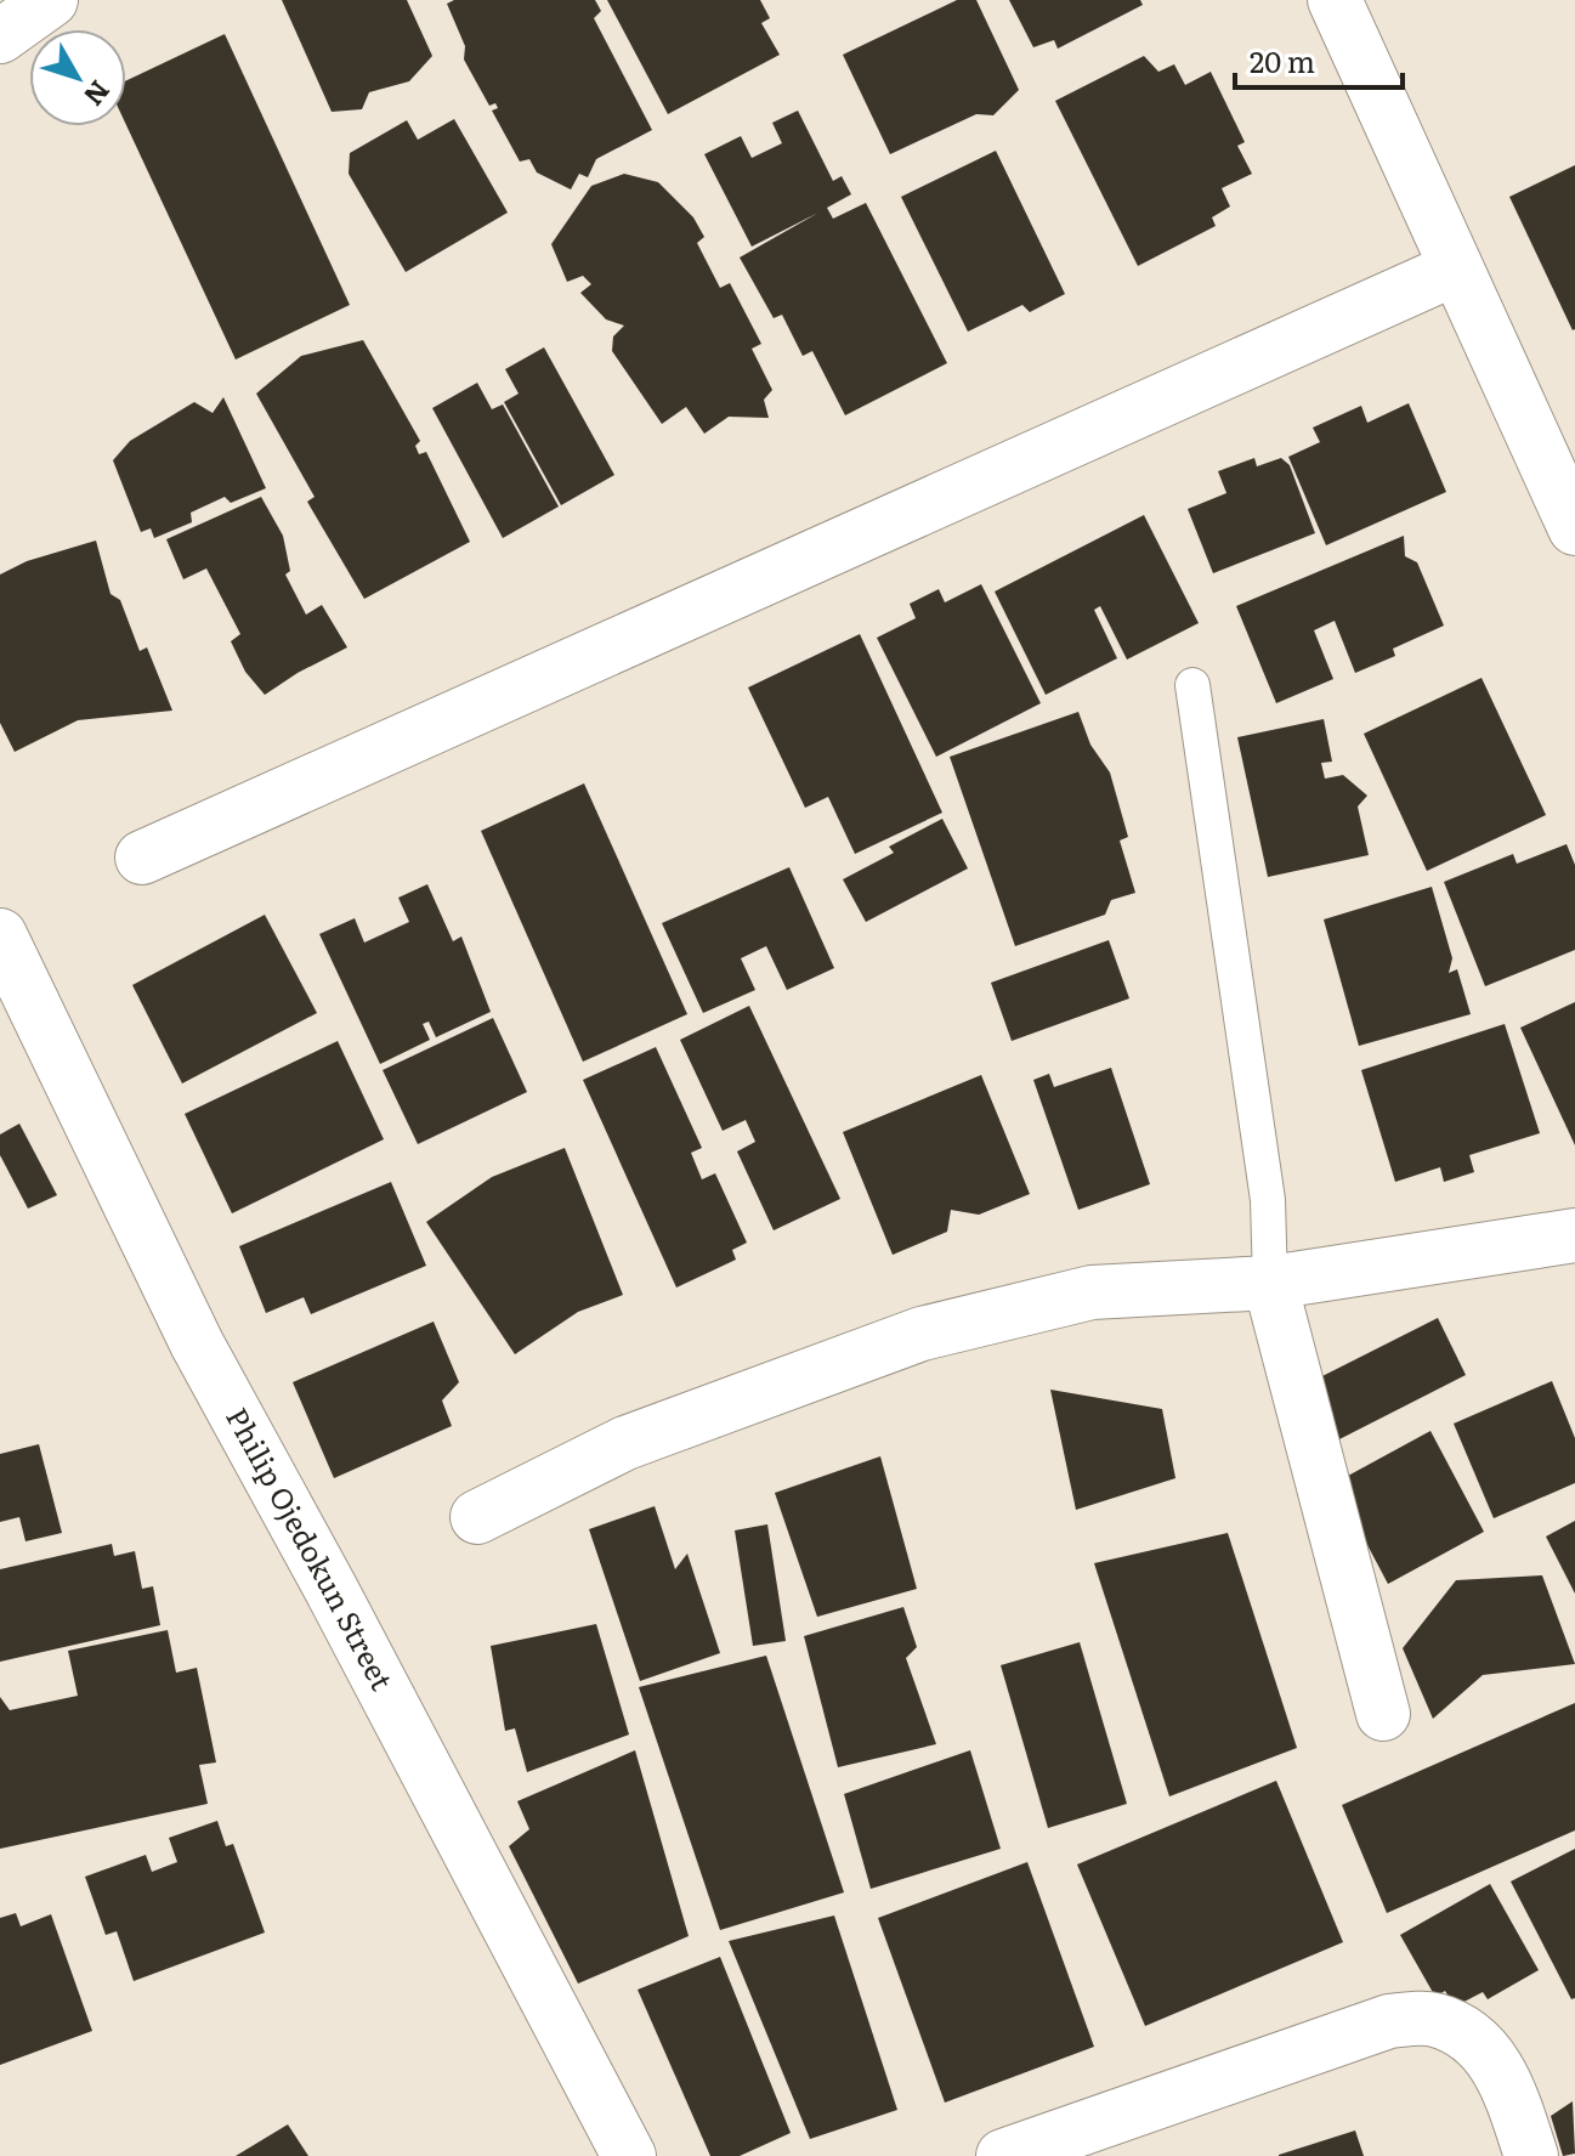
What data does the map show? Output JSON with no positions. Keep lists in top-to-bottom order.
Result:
{
  "streets": {
    "street": ["Philip Ojedokun Street"]
  },
  "scale_bar": "20 m",
  "north": "bottom right"
}
